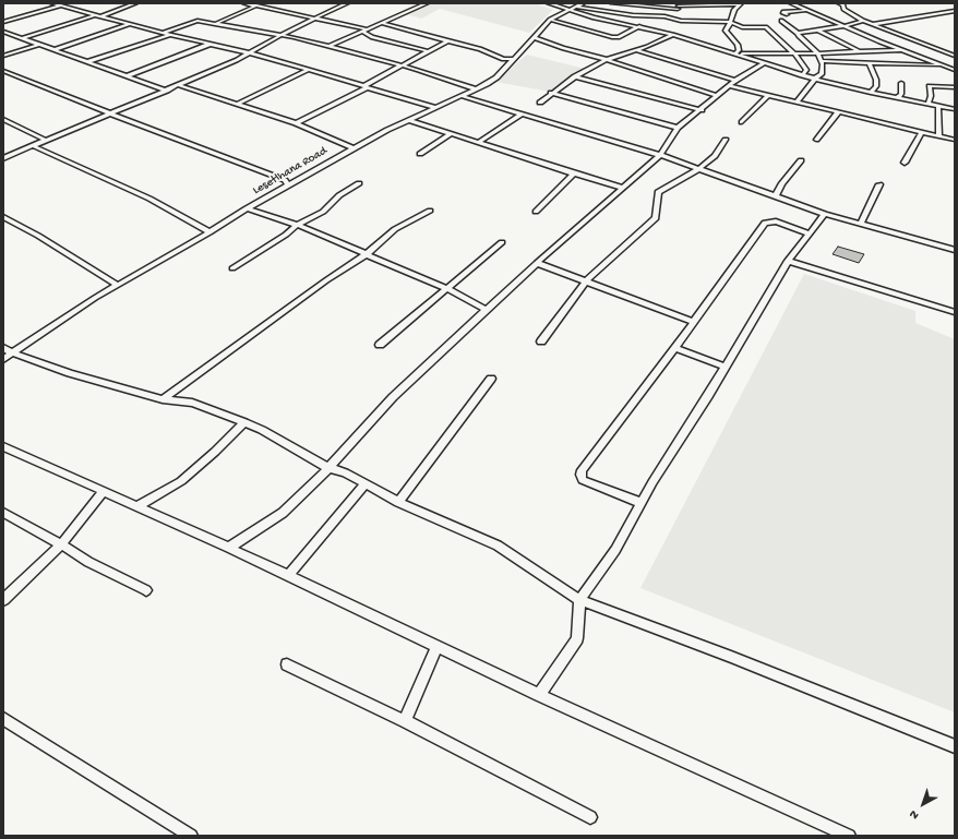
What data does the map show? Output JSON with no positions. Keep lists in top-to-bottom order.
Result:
{
  "streets": {
    "street": ["Lesetlhana Road"]
  },
  "north": "bottom left"
}
